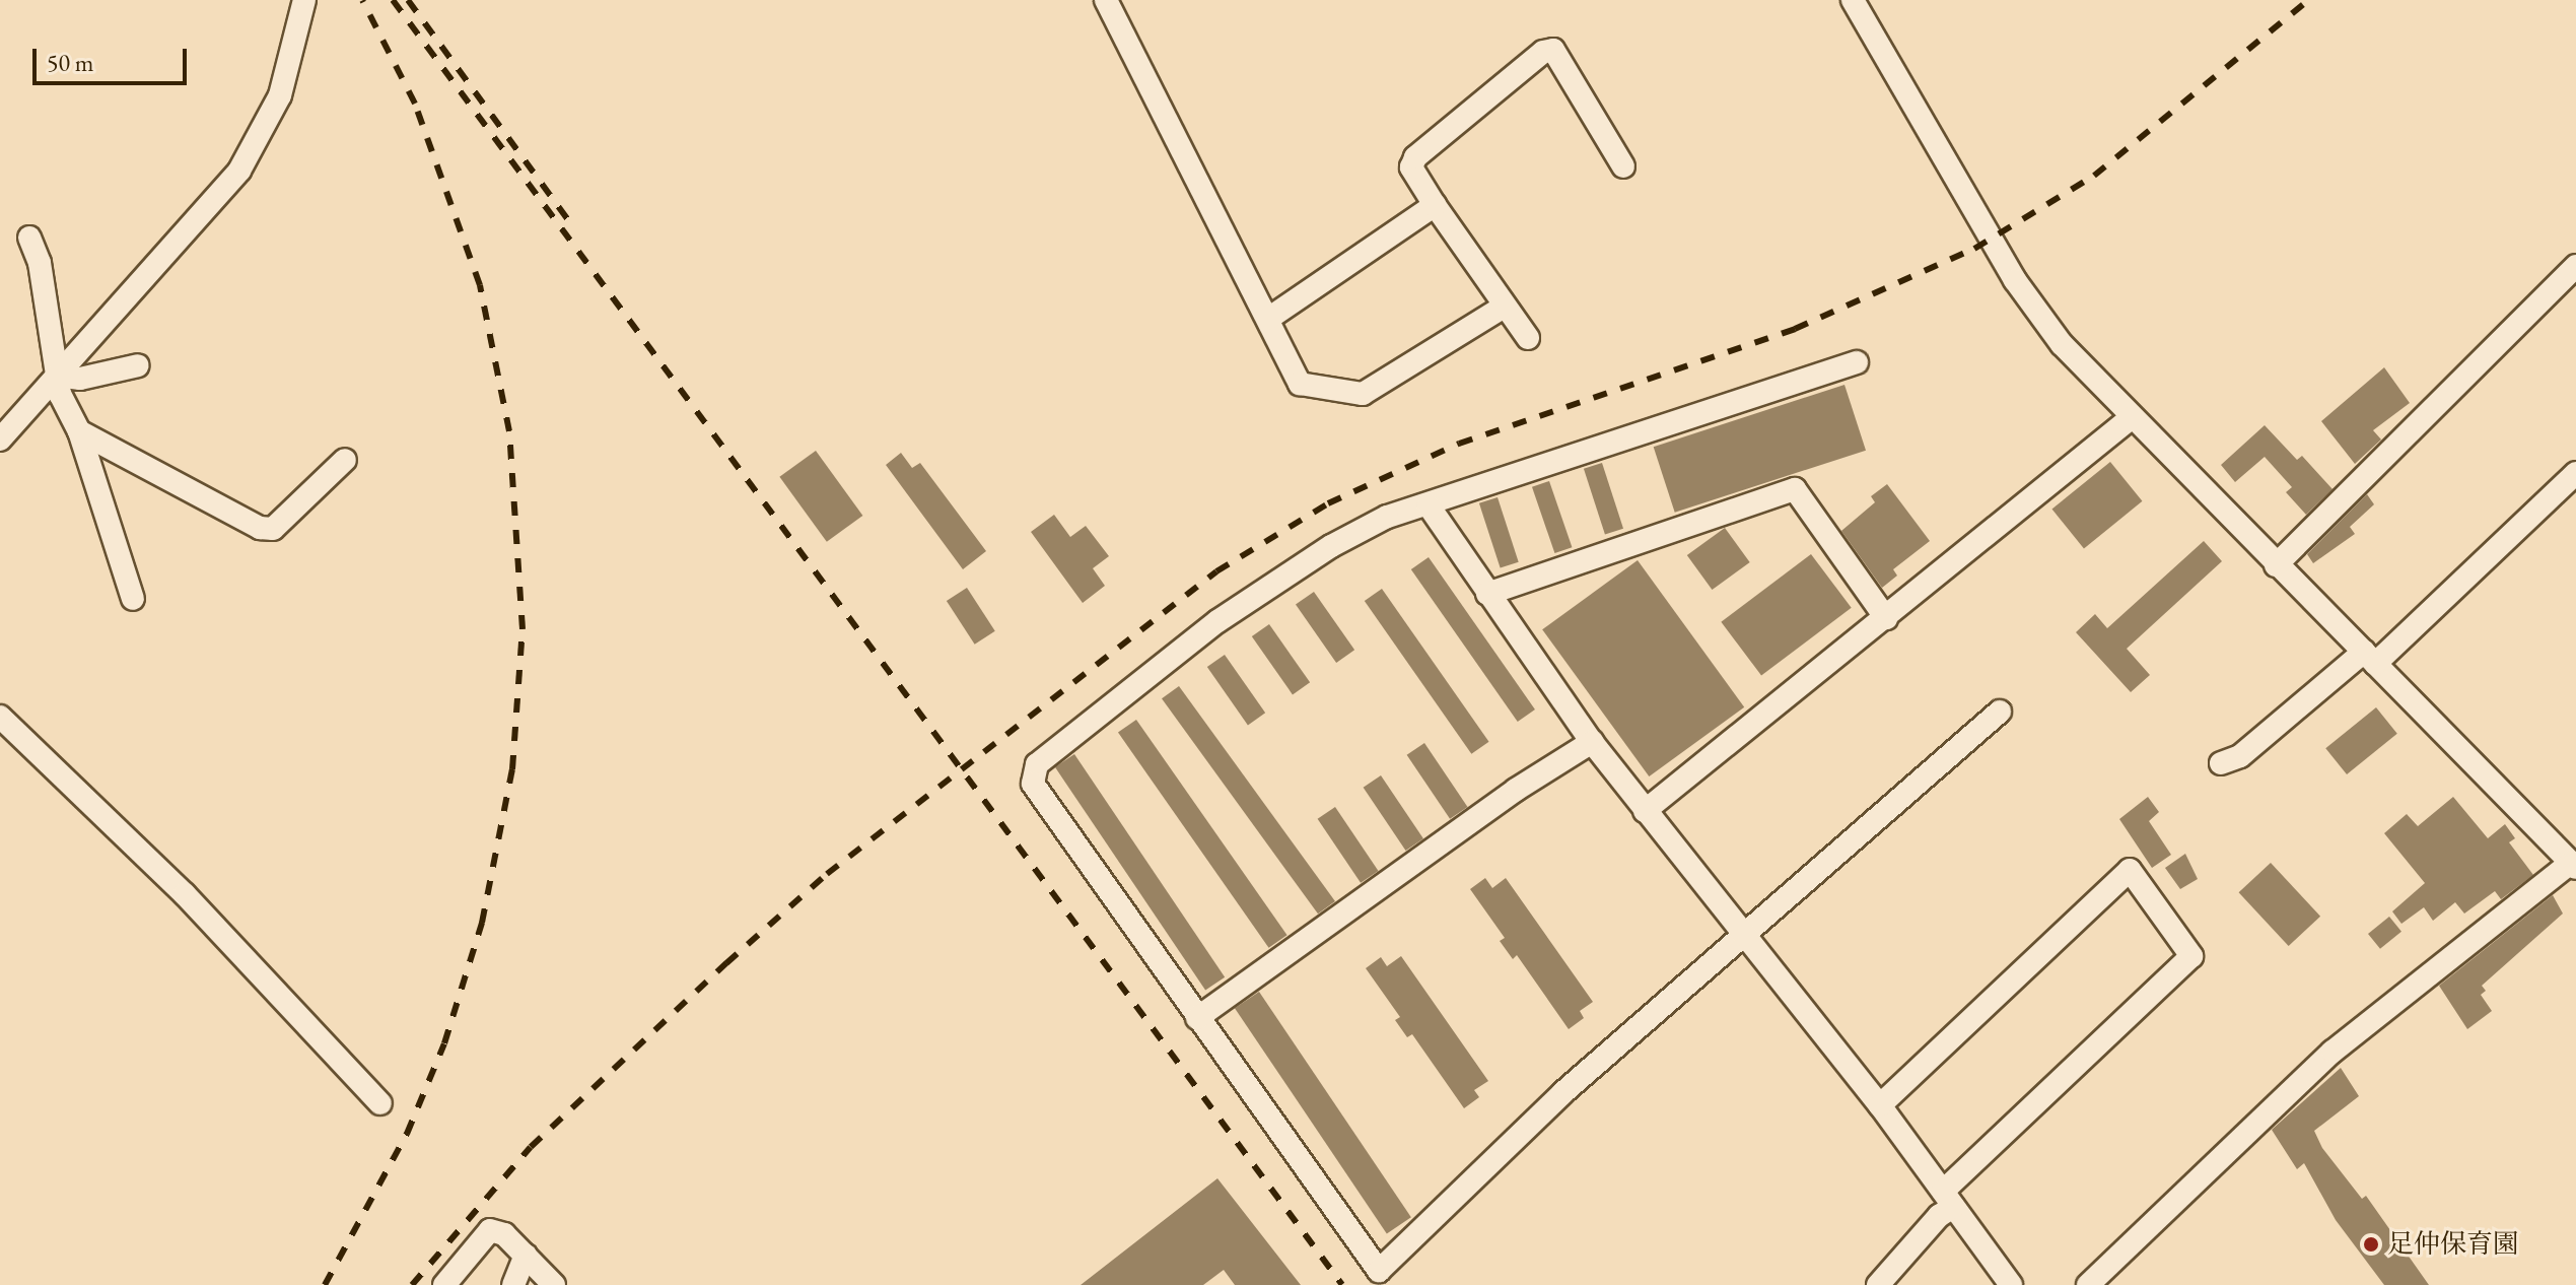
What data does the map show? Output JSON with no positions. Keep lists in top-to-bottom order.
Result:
{
  "places": ["足仲保育園"],
  "scale_bar": "50 m"
}
